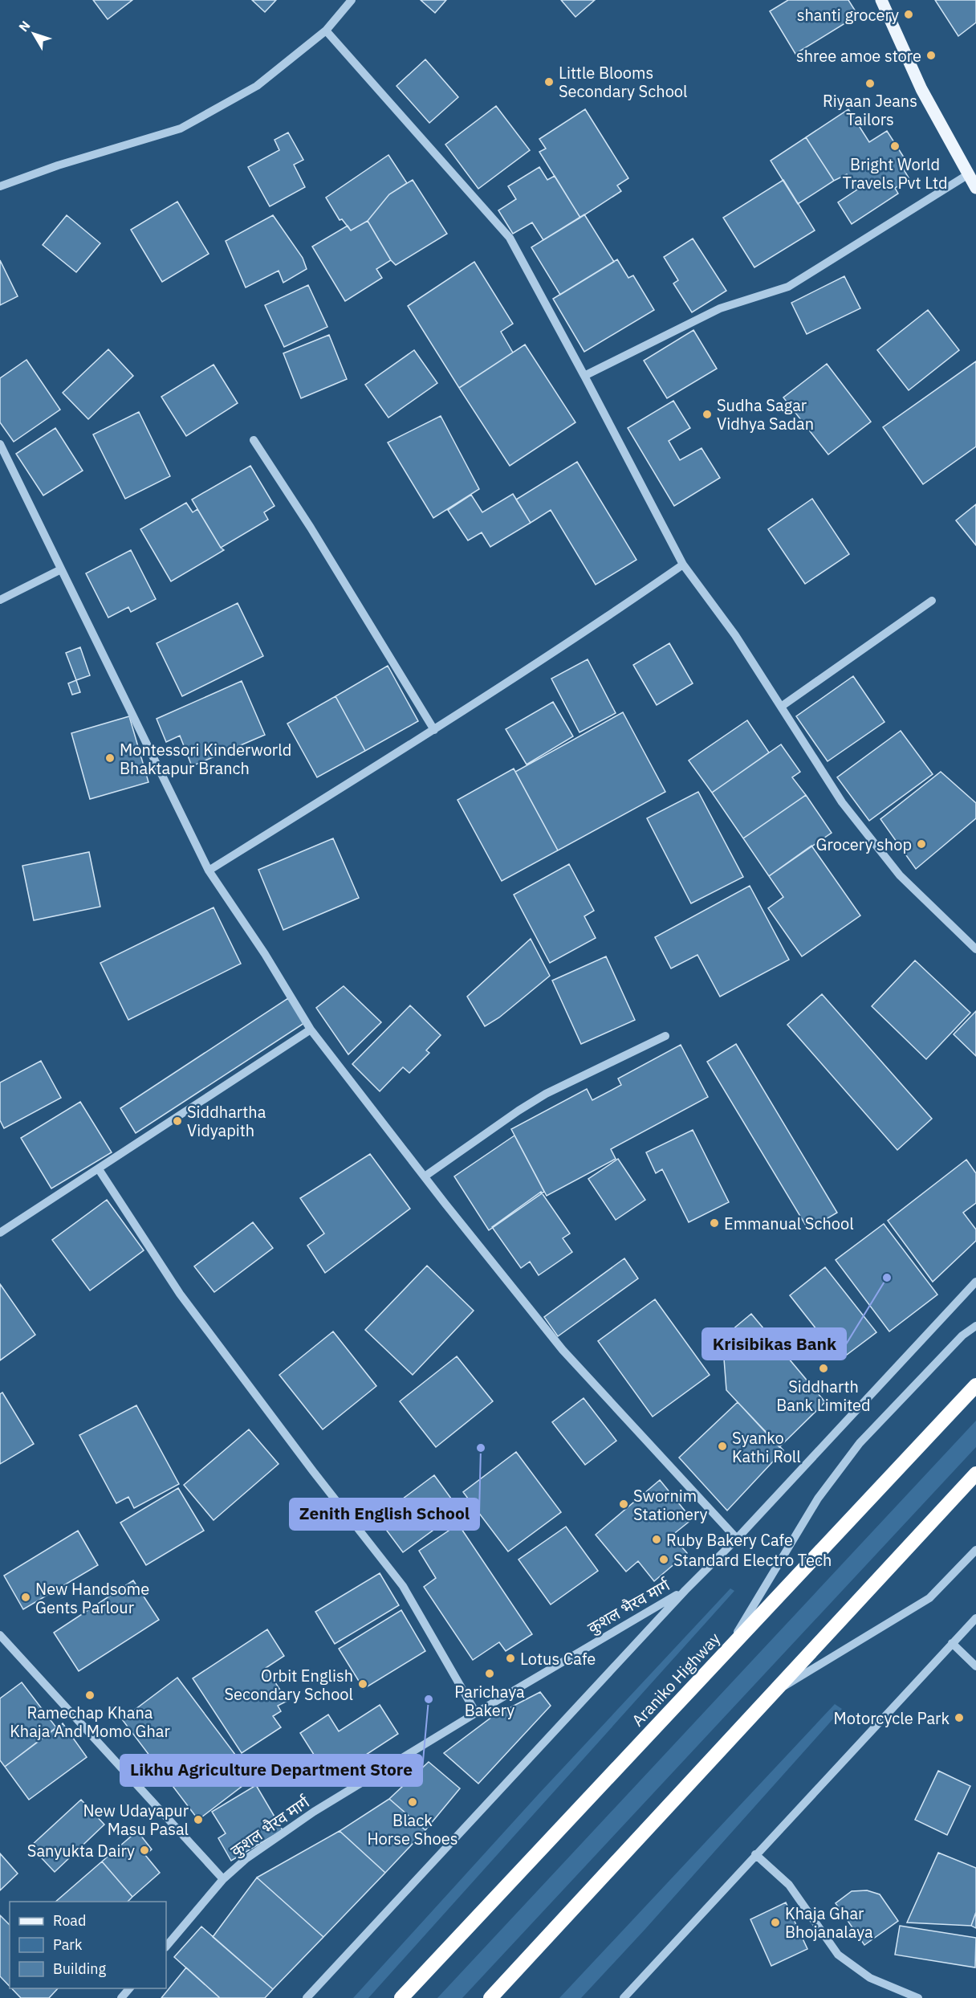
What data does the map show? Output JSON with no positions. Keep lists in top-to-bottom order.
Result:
{
  "streets": {
    "highway": ["Araniko Highway"],
    "street": ["कुशल‌ भैरव मार्ग"]
  },
  "places": [
    "shanti grocery",
    "shree amoe store",
    "Little Blooms Secondary School",
    "Riyaan Jeans Tailors",
    "Bright World Travels Pvt Ltd",
    "Sudha Sagar Vidhya Sadan",
    "Montessori Kinderworld Bhaktapur Branch",
    "Grocery shop",
    "Siddhartha Vidyapith",
    "Emmanual School",
    "Krisibikas Bank",
    "Siddharth Bank Limited",
    "Syanko Kathi Roll",
    "Zenith English School",
    "Swornim Stationery",
    "Ruby Bakery Cafe",
    "Standard Electro Tech",
    "New Handsome Gents Parlour",
    "Lotus Cafe",
    "Parichaya Bakery",
    "Orbit English Secondary School",
    "Ramechap Khana Khaja And Momo Ghar",
    "Likhu Agriculture Department Store",
    "Motorcycle Park",
    "Black Horse Shoes",
    "New Udayapur Masu Pasal",
    "Sanyukta Dairy",
    "Khaja Ghar Bhojanalaya"
  ],
  "legend": ["Road", "Park", "Building"],
  "north": "top left"
}
